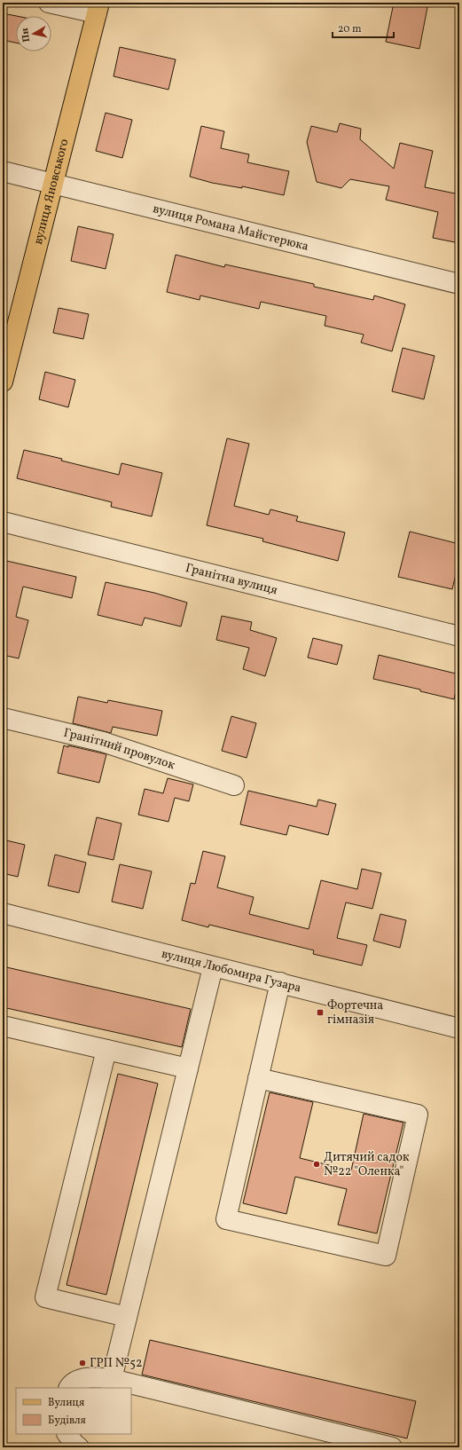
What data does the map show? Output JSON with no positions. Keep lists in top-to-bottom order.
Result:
{
  "streets": {
    "main road": ["вулиця Яновського"],
    "street": [
      "вулиця Романа Майстерюка",
      "Гранітна вулиця",
      "Гранітний провулок",
      "вулиця Любомира Гузара"
    ]
  },
  "crossings": [
    ["вулиця Яновського", "вулиця Романа Майстерюка"]
  ],
  "places": {
    "transit": ["Фортечна гімназія"],
    "other": ["Дитячий садок №22 \"Оленка\"", "ГРП №52"]
  },
  "legend": ["Вулиця", "Будівля"],
  "scale_bar": "20 m",
  "north": "left"
}
